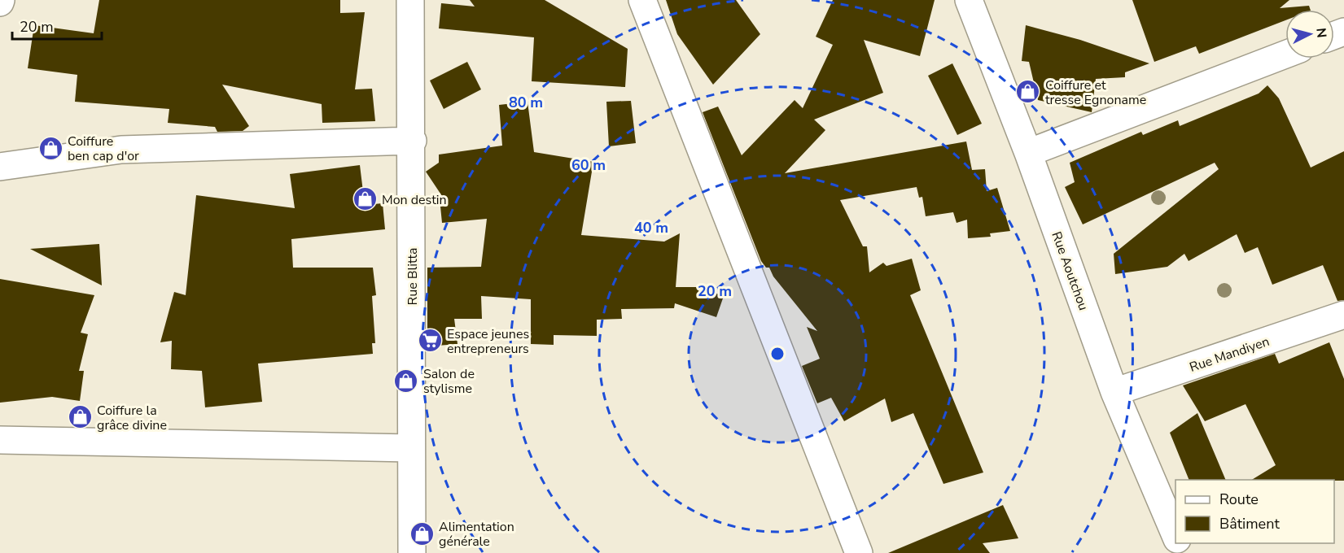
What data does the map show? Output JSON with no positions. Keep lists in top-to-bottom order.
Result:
{
  "streets": {
    "street": ["Rue Aoutchou", "Rue Blitta", "Rue Mandiyen"]
  },
  "crossings": [
    ["Rue Aoutchou", "Rue Mandiyen"]
  ],
  "places": {
    "shop": [
      "Coiffure et tresse Egnoname",
      "Coiffure ben cap d'or",
      "Mon destin",
      "Salon de stylisme",
      "Coiffure la grâce divine",
      "Alimentation générale"
    ],
    "supermarket": ["Espace jeunes entrepreneurs"]
  },
  "legend": ["Route", "Bâtiment"],
  "scale_bar": "20 m",
  "north": "right",
  "rings": [
    "80 m",
    "60 m",
    "40 m",
    "20 m"
  ]
}
